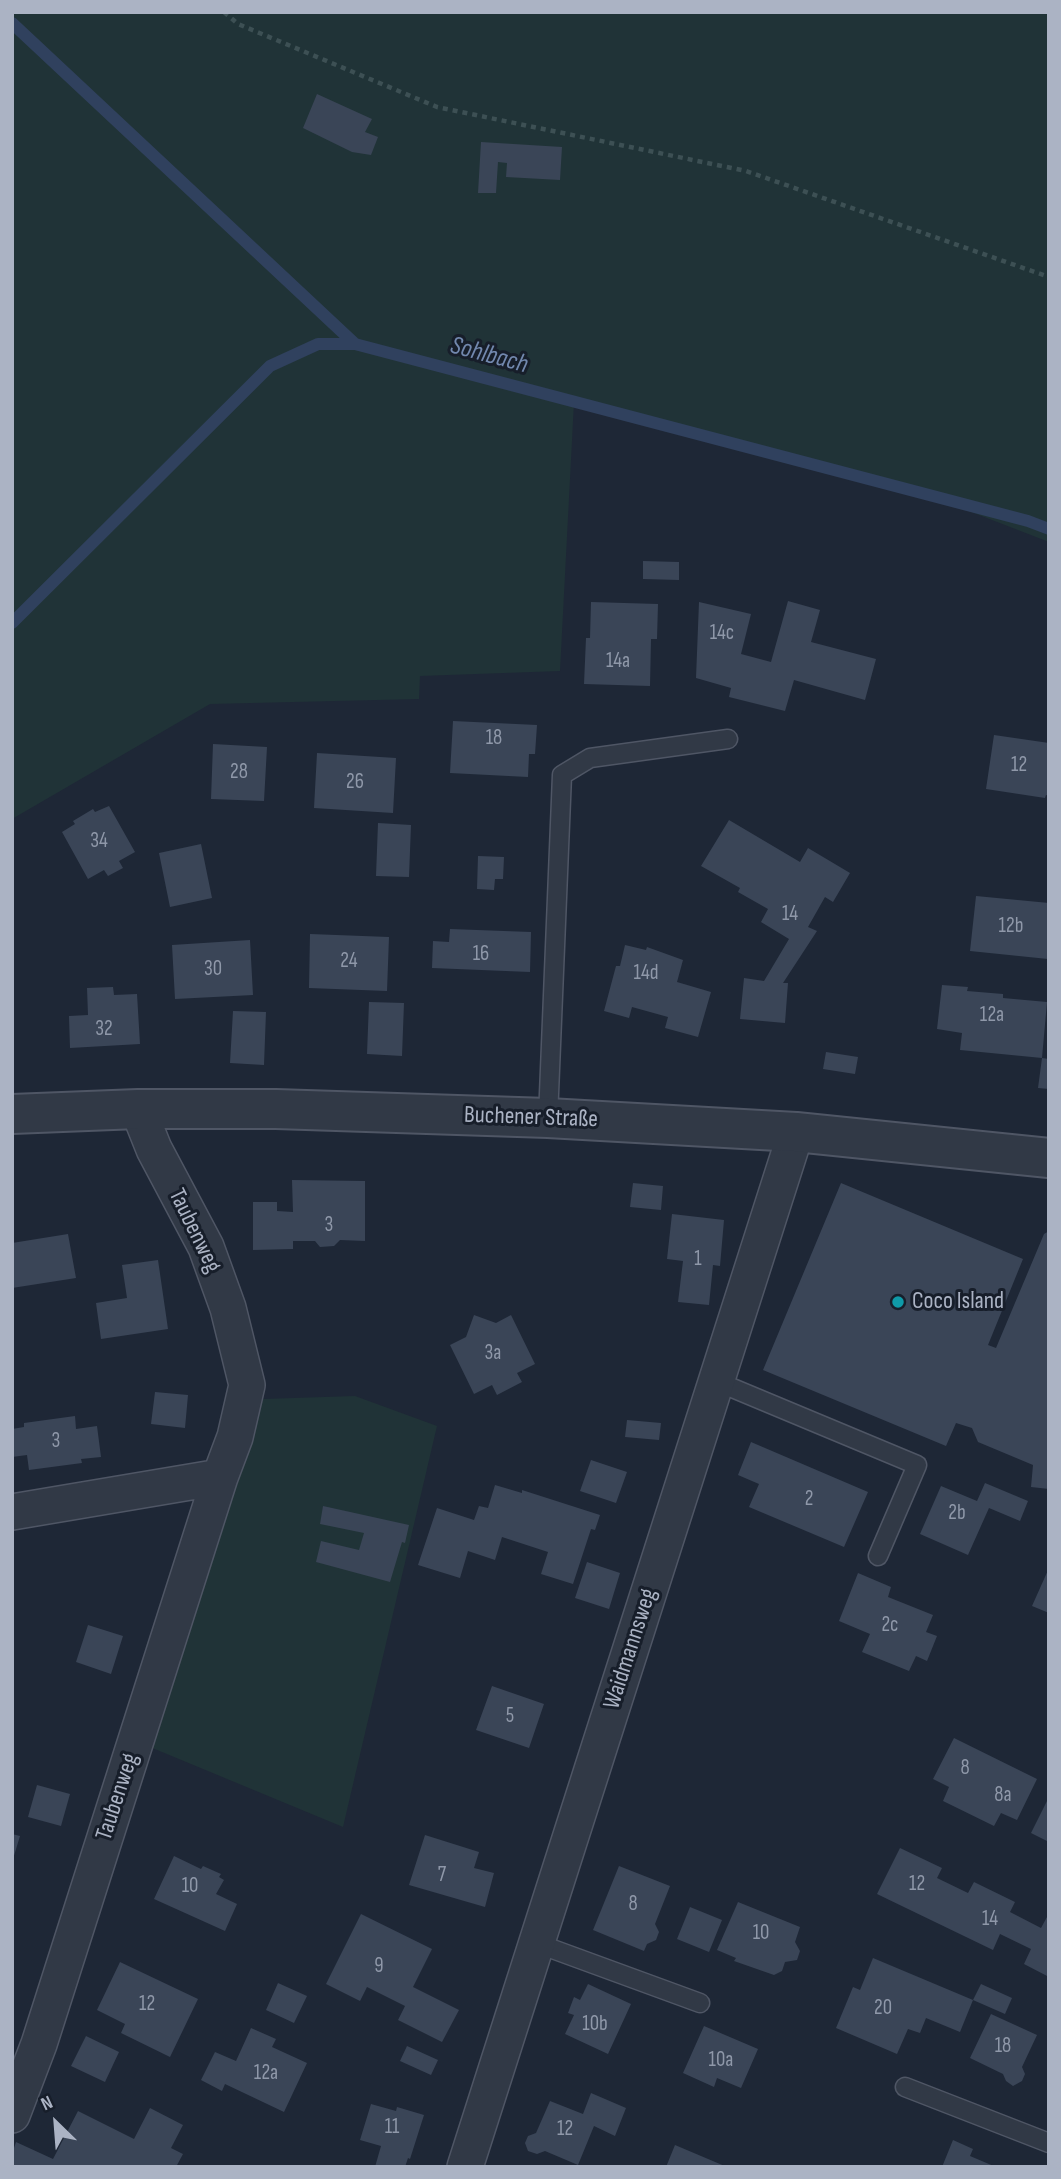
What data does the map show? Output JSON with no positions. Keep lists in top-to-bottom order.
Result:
{
  "streets": {
    "street": ["Buchener Straße", "Taubenweg", "Waidmannsweg"]
  },
  "crossings": [
    ["Buchener Straße", "Taubenweg"],
    ["Buchener Straße", "Waidmannsweg"]
  ],
  "water": ["Sohlbach"],
  "places": ["Coco Island"],
  "house_numbers": [
    "14c",
    "14a",
    "18",
    "12",
    "28",
    "26",
    "34",
    "14",
    "12b",
    "16",
    "24",
    "30",
    "14d",
    "12a",
    "32",
    "3",
    "1",
    "3a",
    "3",
    "2",
    "2b",
    "2c",
    "5",
    "8",
    "8a",
    "7",
    "12",
    "10",
    "8",
    "14",
    "10",
    "9",
    "12",
    "20",
    "10b",
    "18",
    "10a",
    "12a",
    "11",
    "12"
  ],
  "north": "top left"
}
